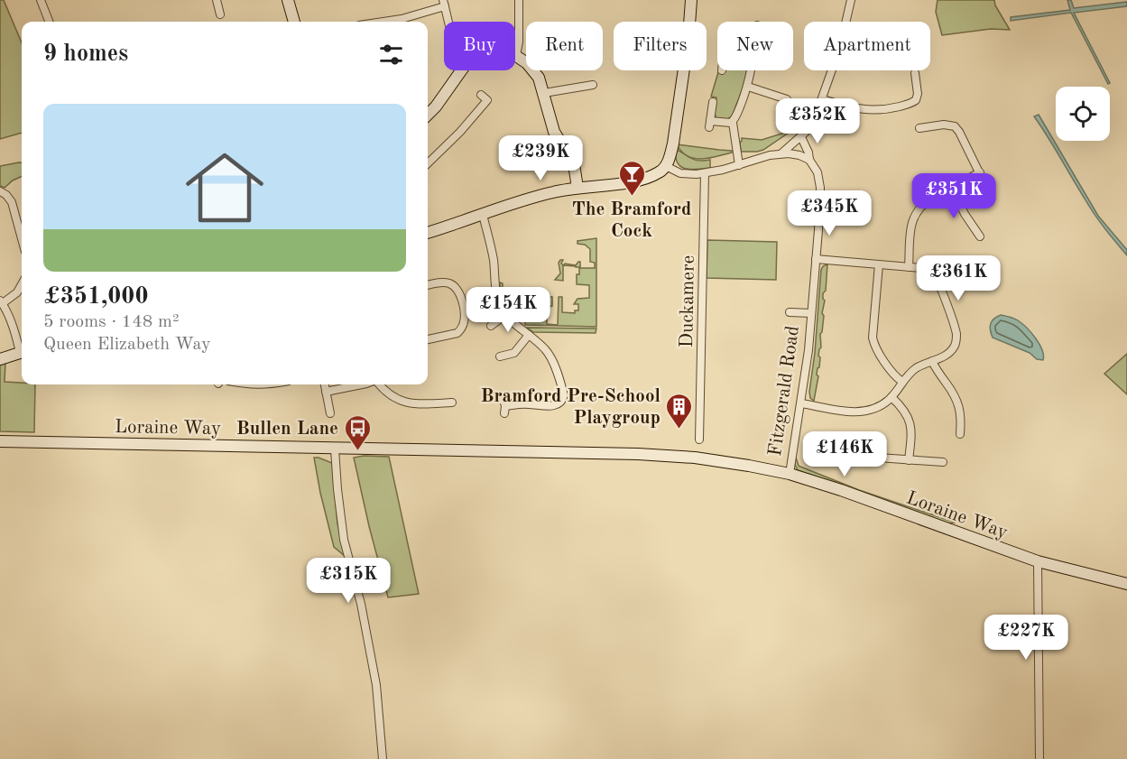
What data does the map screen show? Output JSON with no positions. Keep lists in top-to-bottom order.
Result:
{
  "streets": {
    "main road": ["Loraine Way"],
    "street": ["Duckamere", "Fitzgerald Road"]
  },
  "crossings": [
    ["Fitzgerald Road", "Loraine Way"]
  ],
  "places": {
    "bar": ["The Bramford Cock"],
    "building": ["Bramford Pre-School Playgroup"],
    "bus stop": ["Bullen Lane"]
  },
  "page": {
    "chip": [
      "Buy",
      "Rent",
      "Filters",
      "New",
      "Apartment"
    ],
    "heading": "9 homes",
    "list": [
      {
        "name": "£351,000",
        "note": "5 rooms · 148 m² · Queen Elizabeth Way"
      }
    ],
    "price": [
      "£352K",
      "£239K",
      "£351K",
      "£345K",
      "£361K",
      "£154K",
      "£146K",
      "£315K",
      "£227K"
    ]
  }
}
